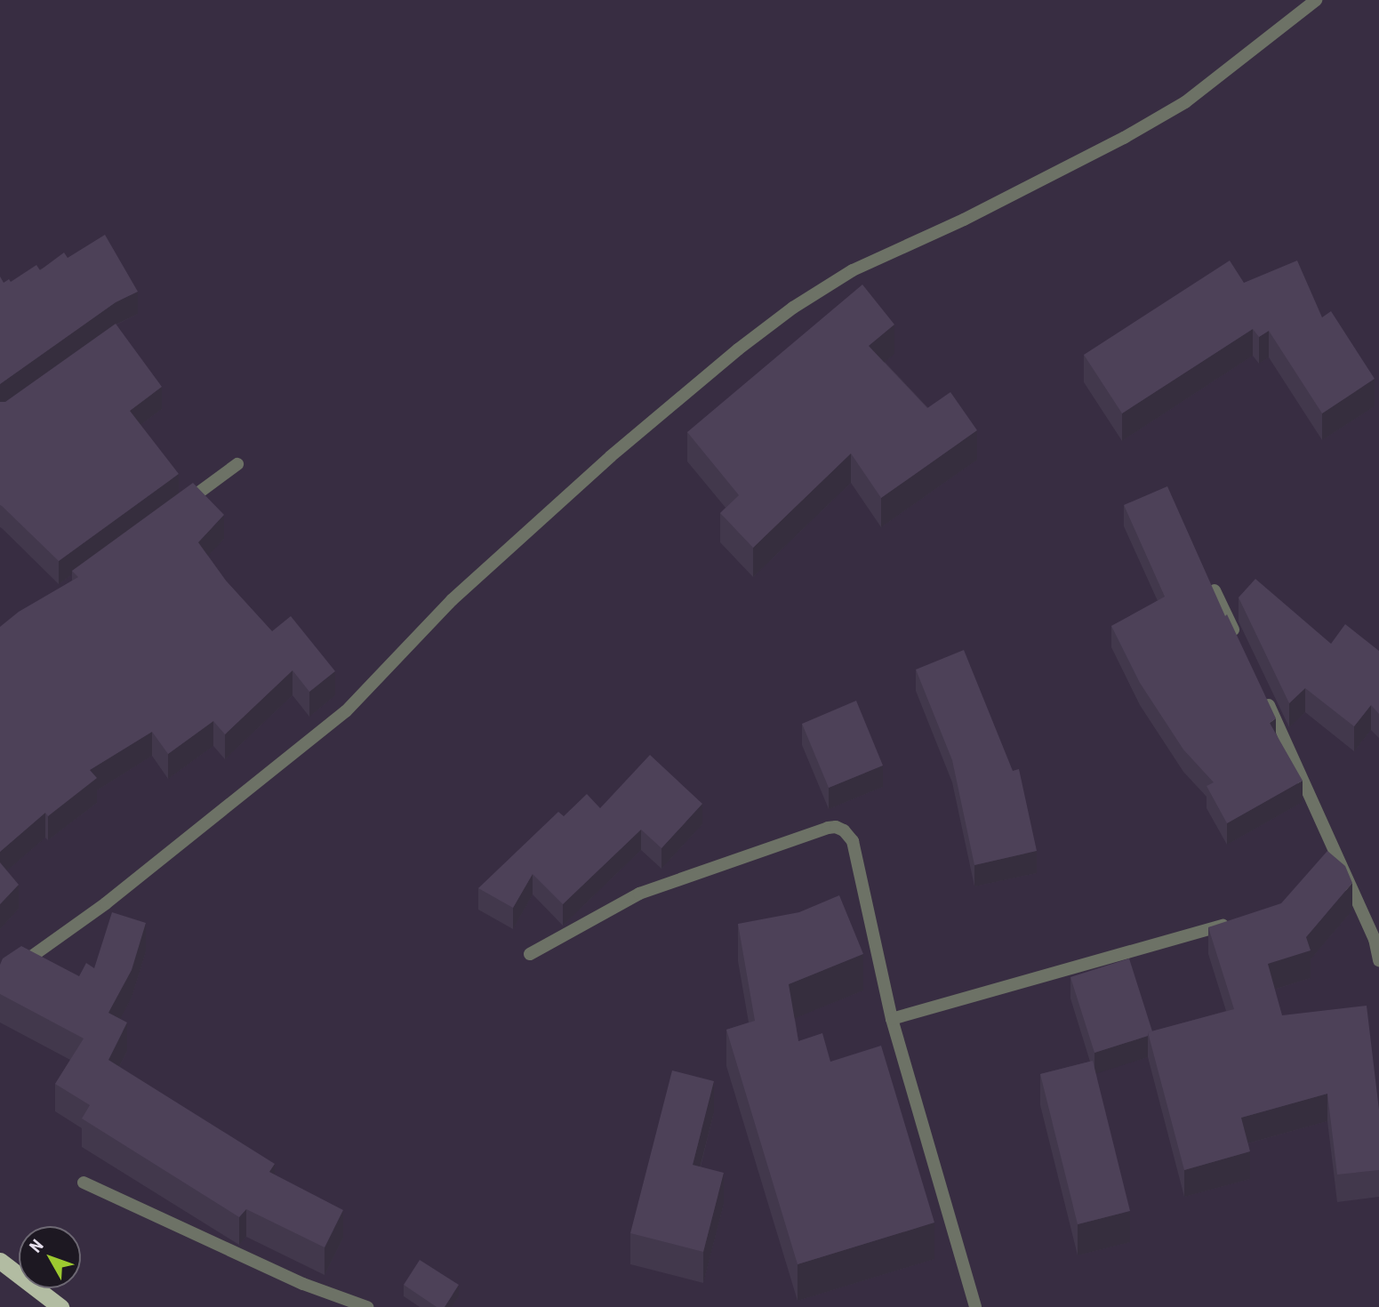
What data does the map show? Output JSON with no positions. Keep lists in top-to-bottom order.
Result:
{
  "north": "top left"
}
